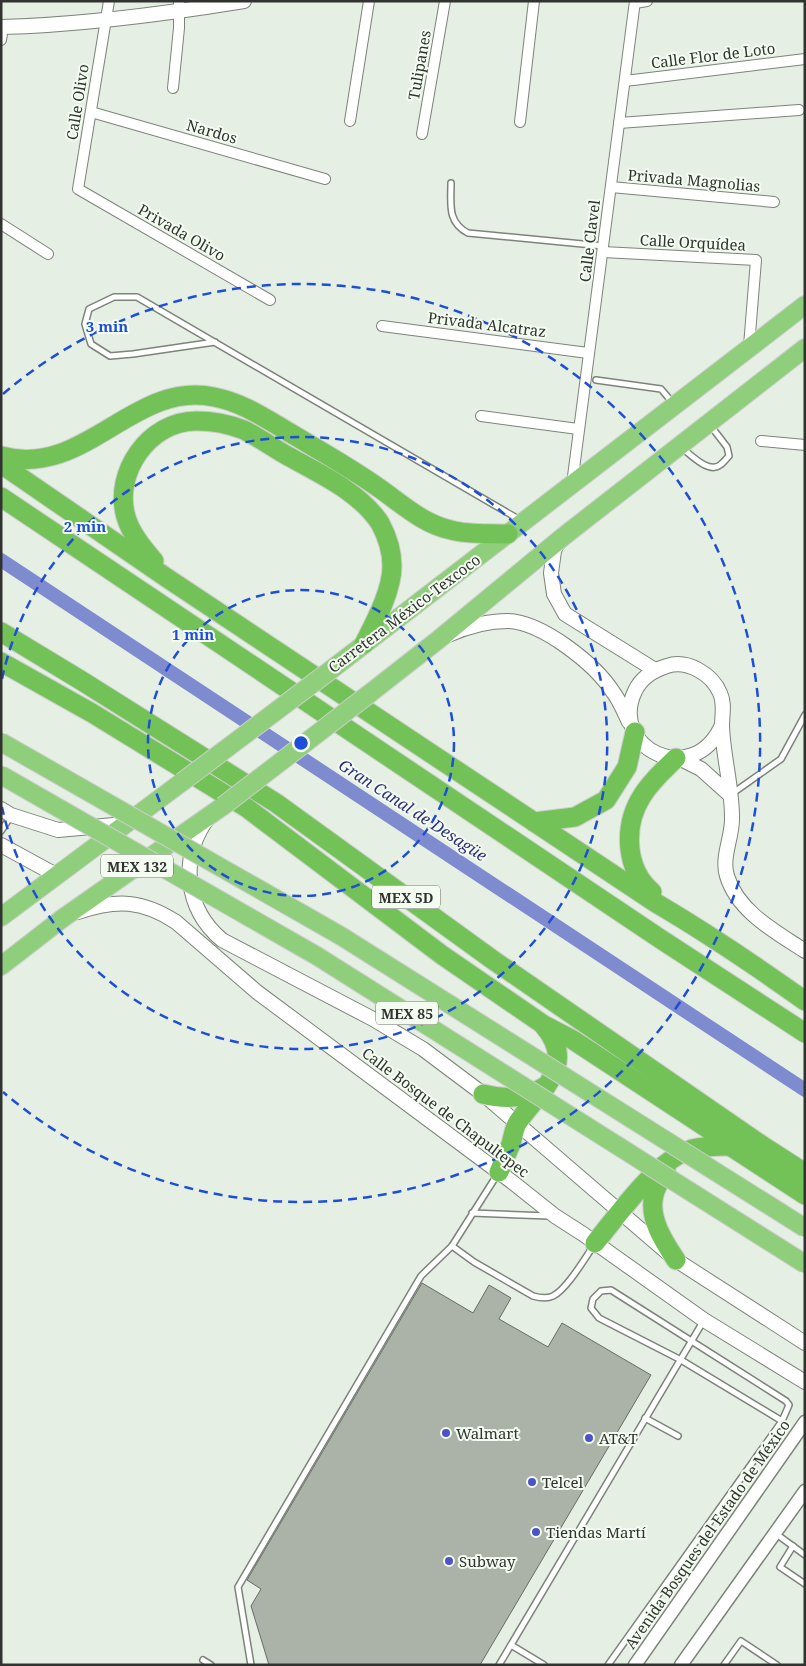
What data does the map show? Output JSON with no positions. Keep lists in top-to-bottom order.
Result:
{
  "streets": {
    "highway": [
      "Carretera México-Texcoco",
      "MEX 132",
      "MEX 5D",
      "MEX 85"
    ],
    "main road": ["Calle Bosque de Chapultepec"],
    "street": [
      "Calle Flor de Loto",
      "Tulipanes",
      "Calle Olivo",
      "Nardos",
      "Privada Magnolias",
      "Privada Olivo",
      "Calle Clavel",
      "Calle Orquídea",
      "Privada Alcatraz",
      "Avenida Bosques del Estado de México"
    ]
  },
  "crossings": [
    ["Calle Flor de Loto", "Calle Clavel"],
    ["Calle Olivo", "Nardos"],
    ["Calle Olivo", "Privada Olivo"],
    ["Privada Magnolias", "Calle Clavel"],
    ["Calle Clavel", "Calle Orquídea"],
    ["Calle Clavel", "Privada Alcatraz"],
    ["Calle Clavel", "Carretera México-Texcoco"],
    ["Calle Orquídea", "Carretera México-Texcoco"],
    ["MEX 132", "Calle Bosque de Chapultepec"]
  ],
  "water": ["Gran Canal de Desagüe"],
  "places": [
    "Walmart",
    "AT&T",
    "Telcel",
    "Tiendas Martí",
    "Subway"
  ],
  "rings": ["3 min", "2 min", "1 min"]
}
